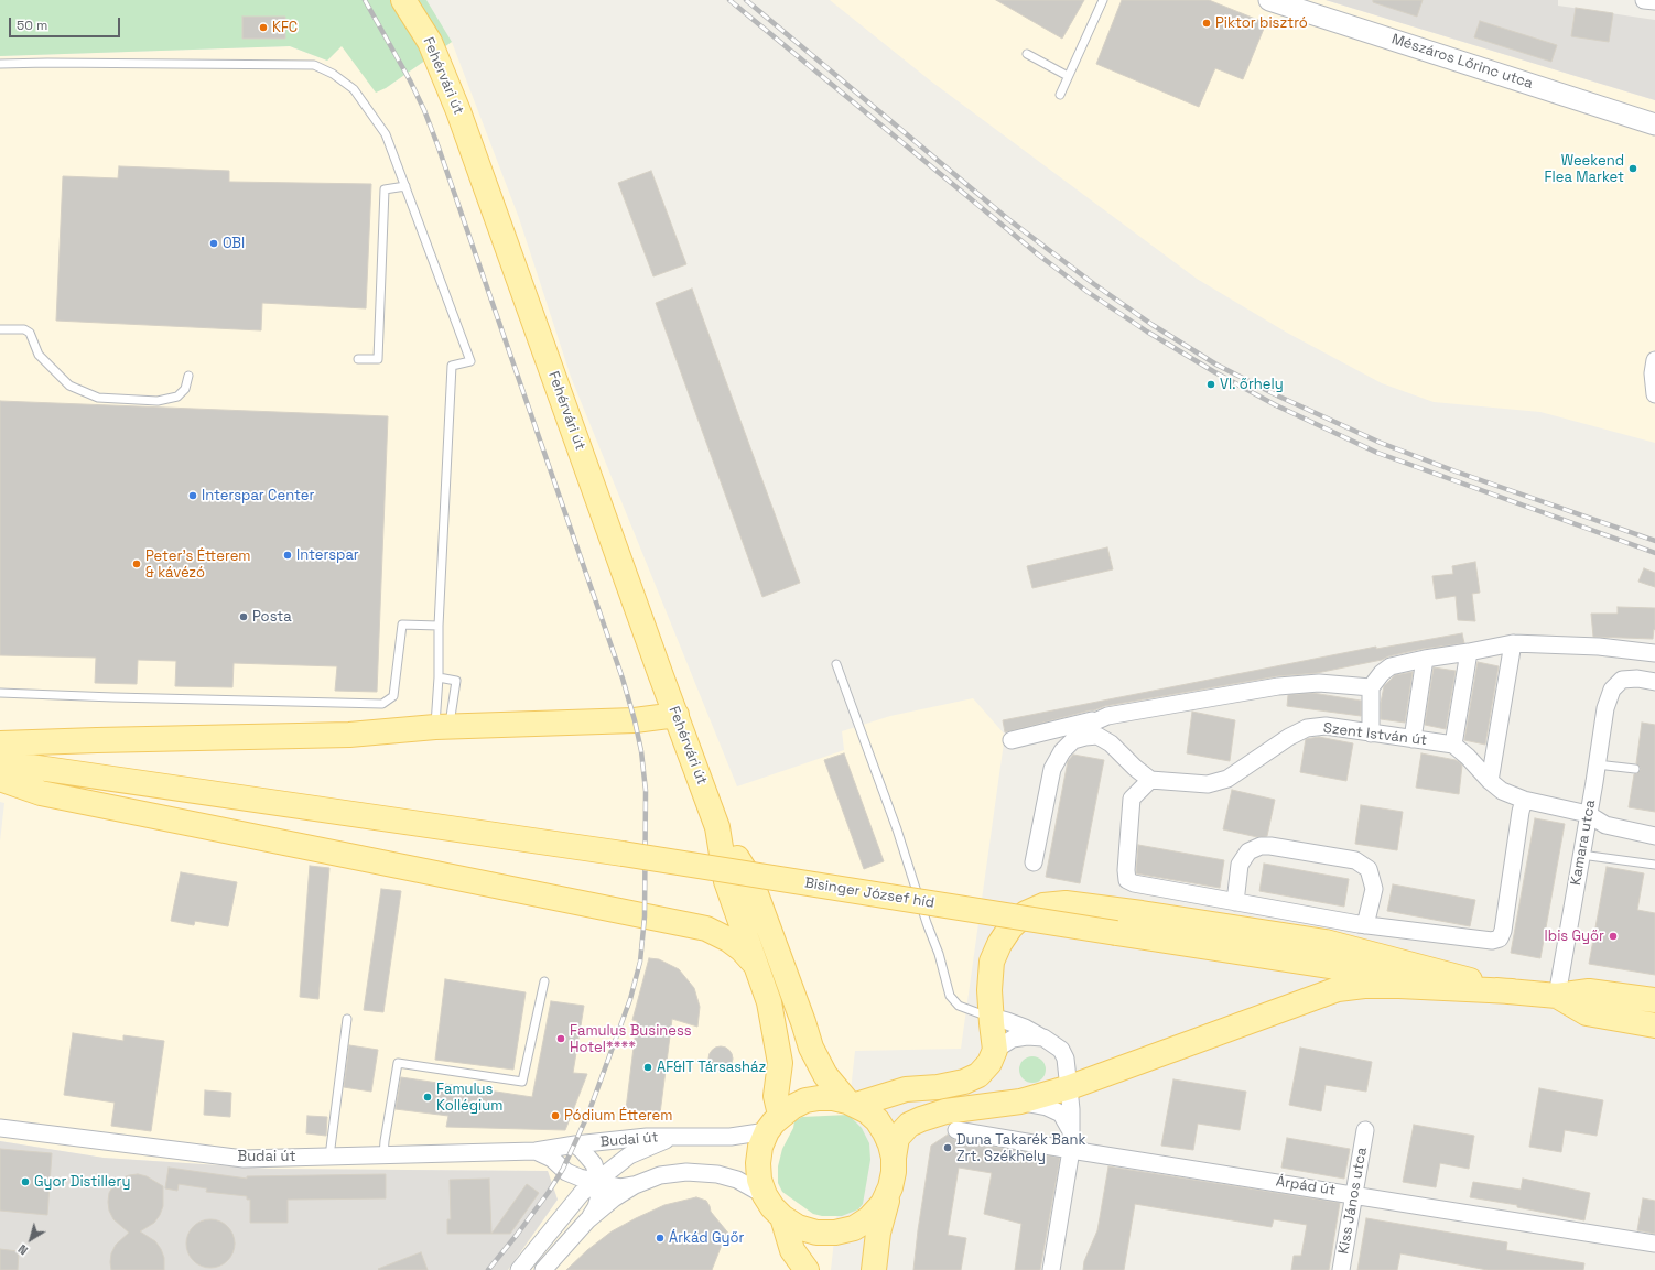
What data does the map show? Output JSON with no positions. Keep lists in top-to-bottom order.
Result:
{
  "streets": {
    "main road": ["Fehérvári út", "Bisinger József híd"],
    "street": [
      "Mészáros Lőrinc utca",
      "Szent István út",
      "Kamara utca",
      "Budai út",
      "Árpád út",
      "Kiss János utca"
    ]
  },
  "crossings": [
    ["Fehérvári út", "Budai út"],
    ["Árpád út", "Kiss János utca"]
  ],
  "places": [
    "Piktor bisztró",
    "KFC",
    "Weekend Flea Market",
    "OBI",
    "VI. őrhely",
    "Interspar Center",
    "Interspar",
    "Peter's Étterem & kávézó",
    "Posta",
    "Ibis Győr",
    "Famulus Business Hotel****",
    "AF&IT Társasház",
    "Famulus Kollégium",
    "Pódium Étterem",
    "Duna Takarék Bank Zrt. Székhely",
    "Gyor Distillery",
    "Árkád Győr"
  ],
  "scale_bar": "50 m",
  "north": "bottom left"
}
